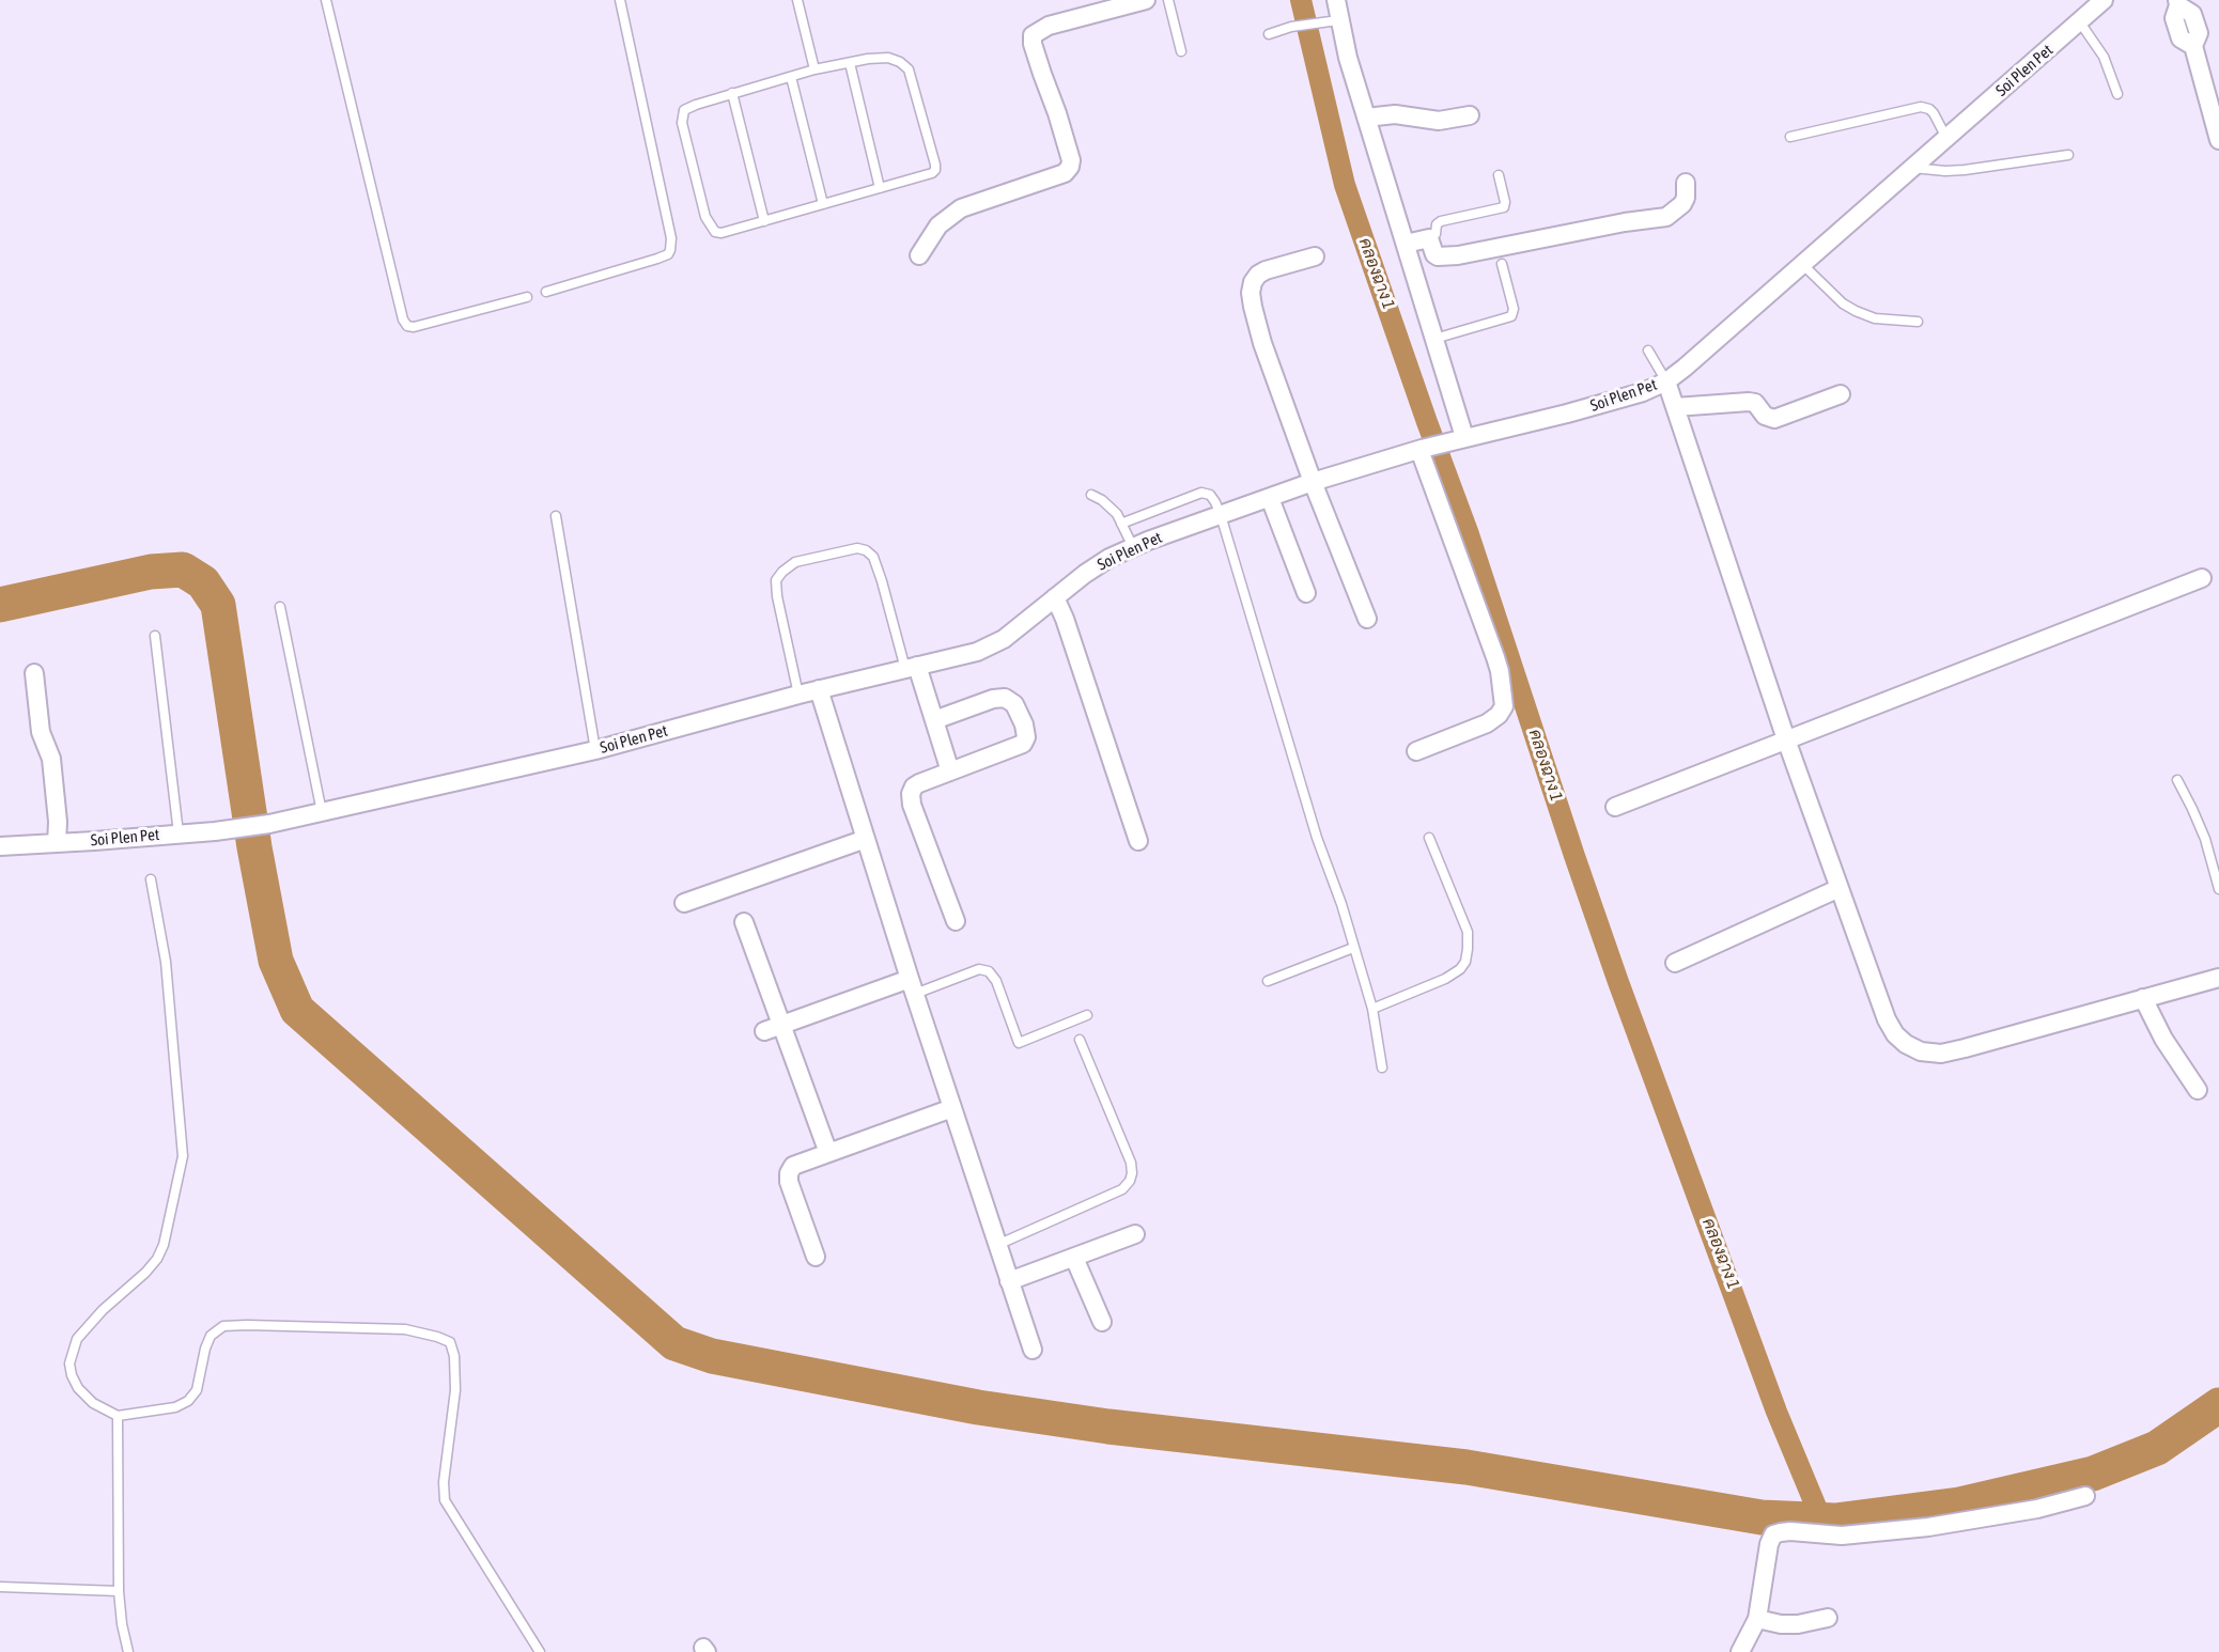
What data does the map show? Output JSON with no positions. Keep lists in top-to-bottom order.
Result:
{
  "streets": {
    "street": ["Soi Plen Pet"]
  },
  "water": ["คลองฉาง 1"]
}
